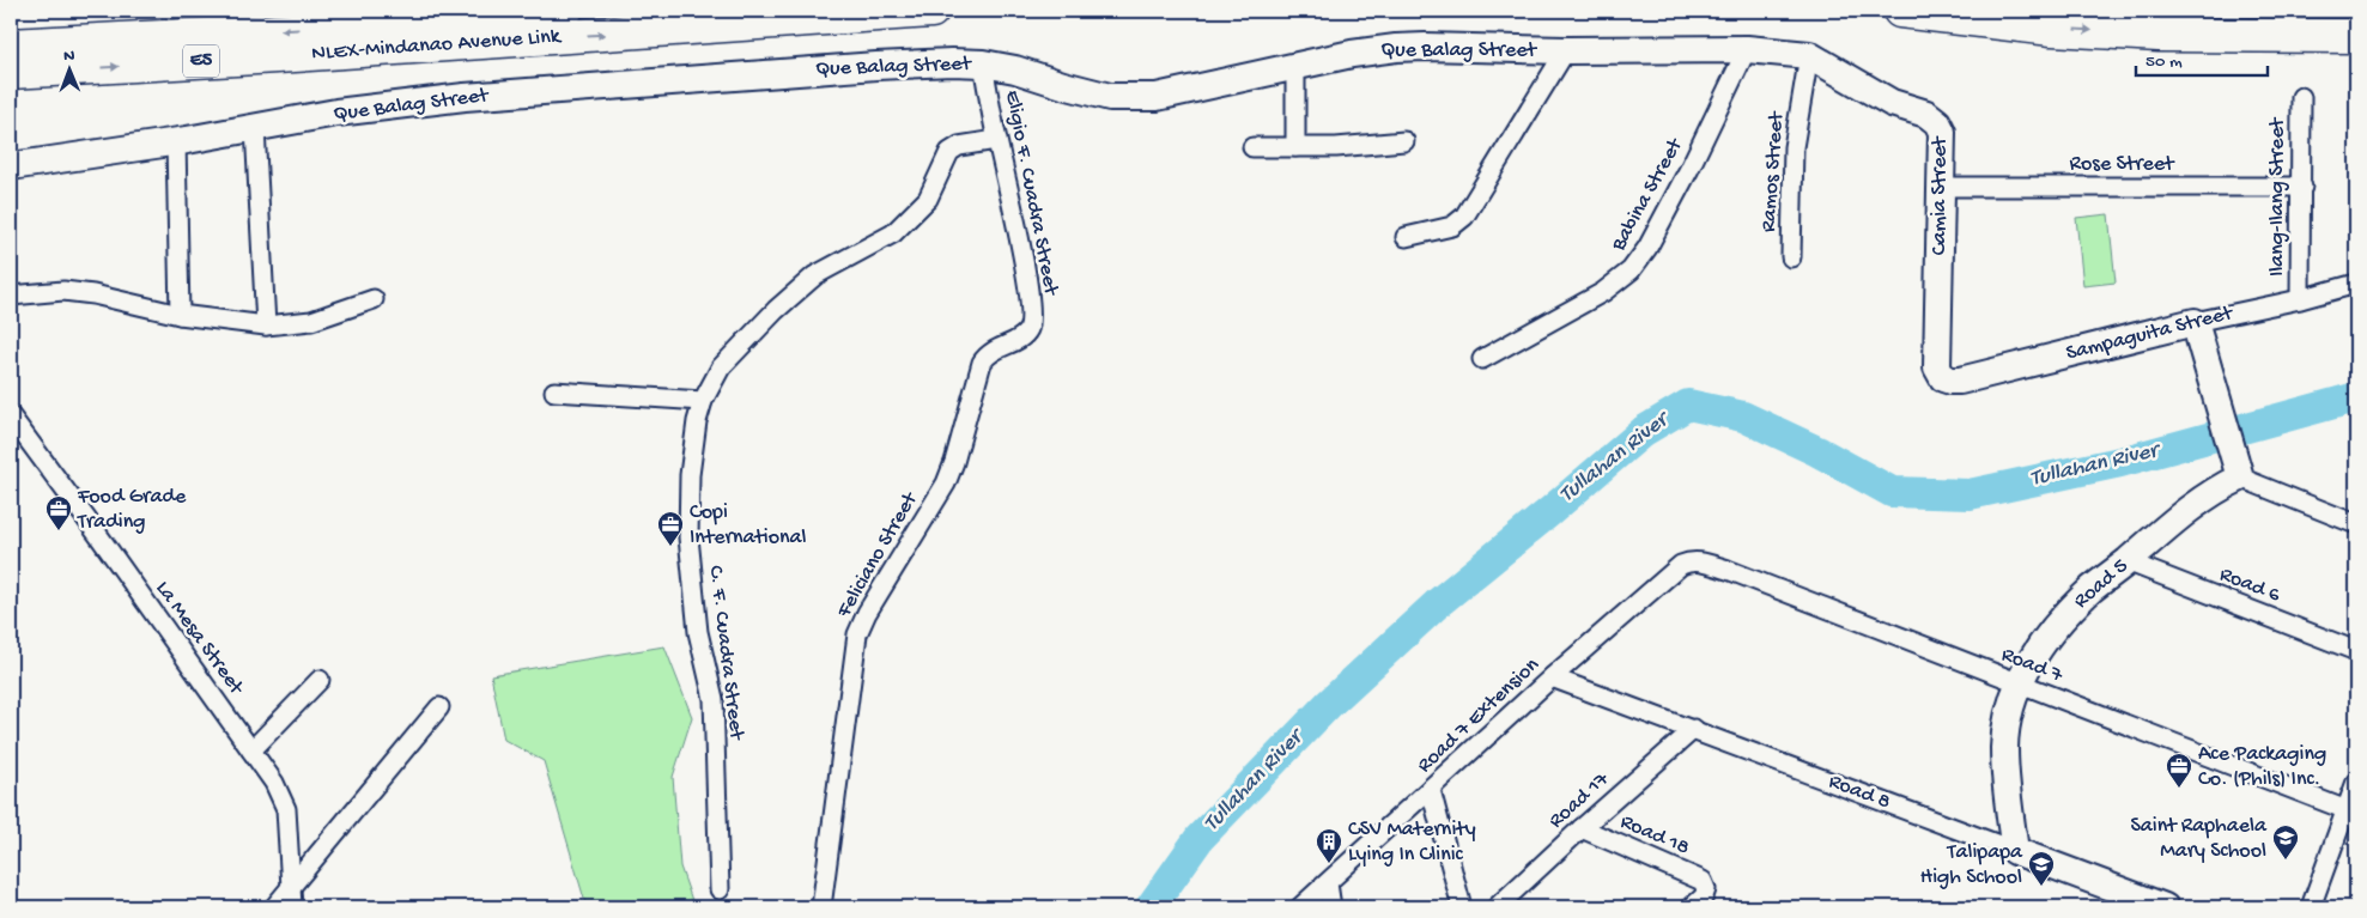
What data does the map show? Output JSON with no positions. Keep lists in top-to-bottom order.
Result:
{
  "streets": {
    "highway": ["NLEX-Mindanao Avenue Link", "E5"],
    "street": [
      "Que Balag Street",
      "Rose Street",
      "Ramos Street",
      "Eligio F. Cuadra Street",
      "Babina Street",
      "Camia Street",
      "Ilang-Ilang Street",
      "Sampaguita Street",
      "Feliciano Street",
      "Road 5",
      "Road 6",
      "La Mesa Street",
      "C. F. Cuadra Street",
      "Road 7",
      "Road 7 Extension",
      "Road 8",
      "Road 17",
      "Road 18"
    ]
  },
  "crossings": [
    ["Que Balag Street", "Ramos Street"],
    ["Que Balag Street", "Eligio F. Cuadra Street"],
    ["Que Balag Street", "Babina Street"],
    ["Que Balag Street", "Camia Street"],
    ["Rose Street", "Camia Street"],
    ["Rose Street", "Ilang-Ilang Street"],
    ["Ramos Street", "Camia Street"],
    ["Eligio F. Cuadra Street", "Feliciano Street"],
    ["Eligio F. Cuadra Street", "C. F. Cuadra Street"],
    ["Camia Street", "Sampaguita Street"],
    ["Ilang-Ilang Street", "Sampaguita Street"],
    ["Road 5", "Road 6"],
    ["Road 5", "Road 7"],
    ["Road 5", "Road 8"],
    ["Road 7", "Road 7 Extension"],
    ["Road 7 Extension", "Road 8"],
    ["Road 8", "Road 17"],
    ["Road 17", "Road 18"]
  ],
  "water": ["Tullahan River"],
  "places": {
    "office": ["Food Grade Trading", "Copi International", "Ace Packaging Co. (Phils) Inc."],
    "school or university": ["Saint Raphaela Mary School", "Talipapa High School"],
    "building": ["CSV Maternity Lying In Clinic"]
  },
  "scale_bar": "50 m",
  "north": "top"
}
